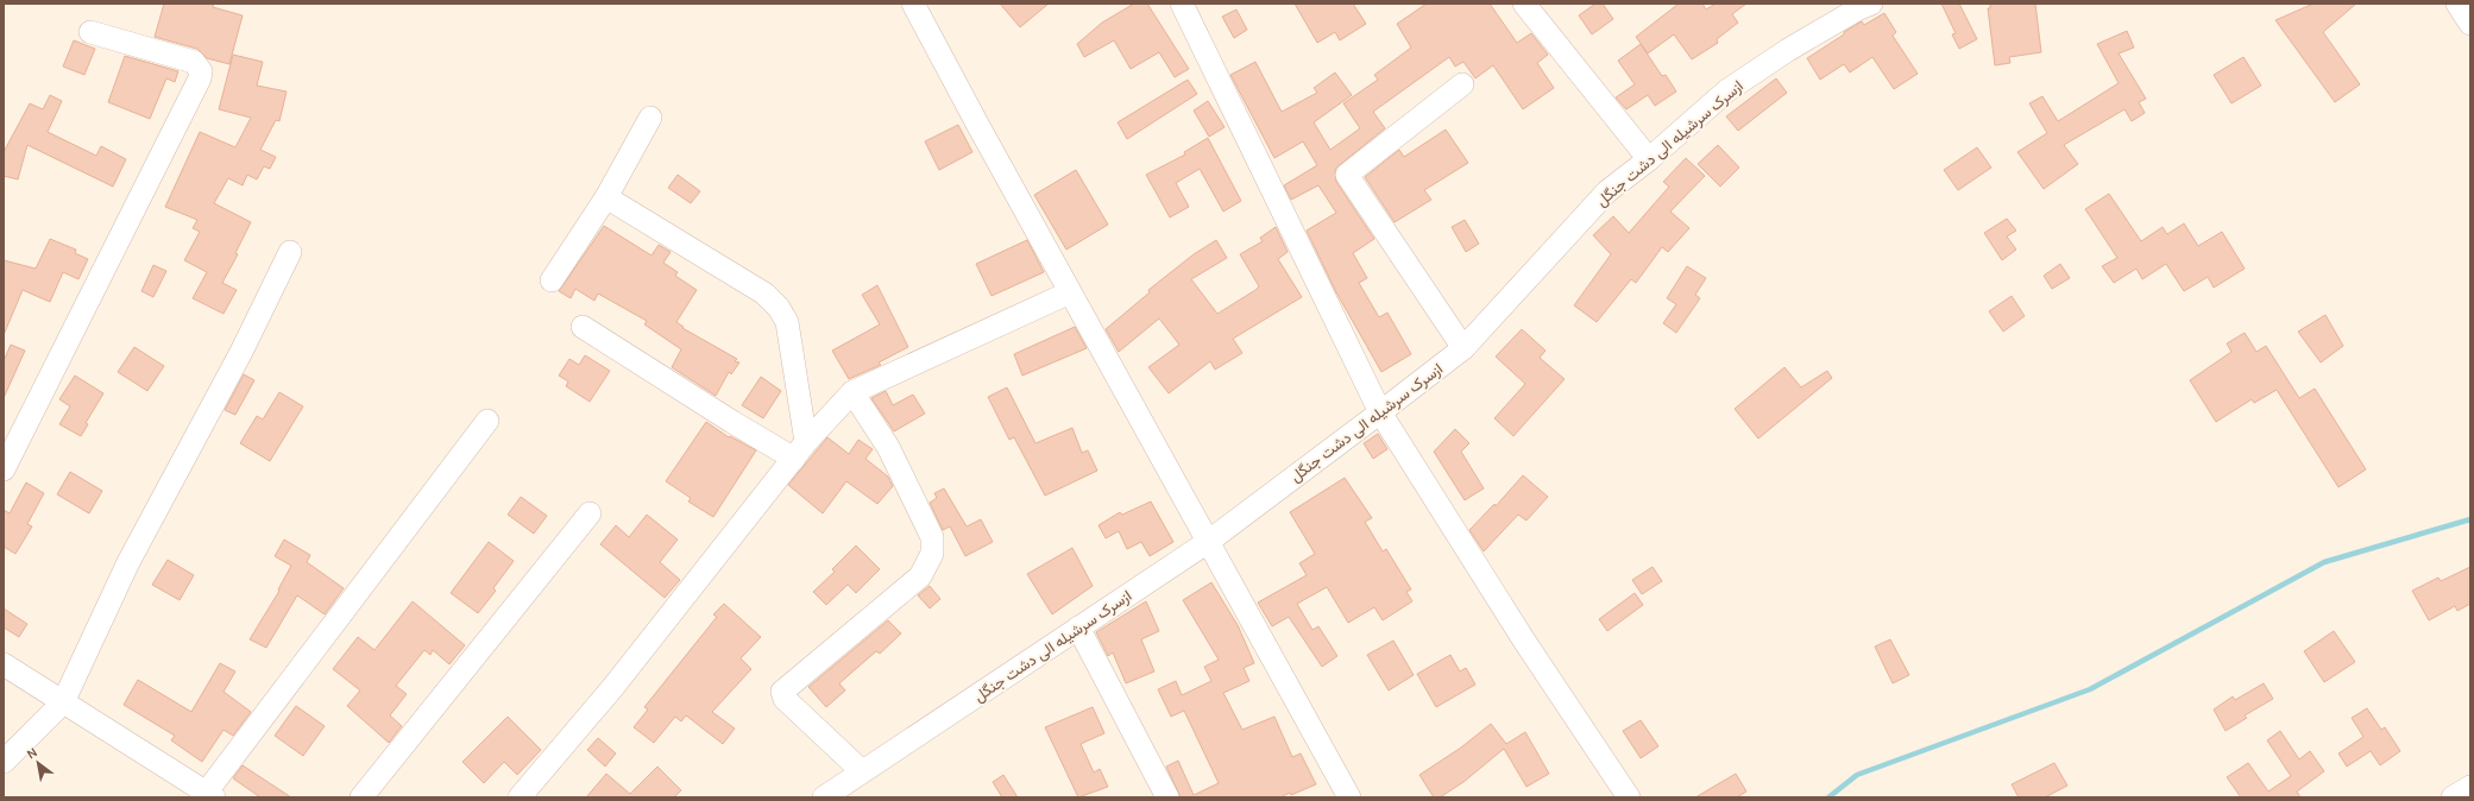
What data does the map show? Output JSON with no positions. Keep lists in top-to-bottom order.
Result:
{
  "streets": {
    "street": ["ازسرک سرشیله الی دشت جنگل"]
  },
  "north": "top left"
}
